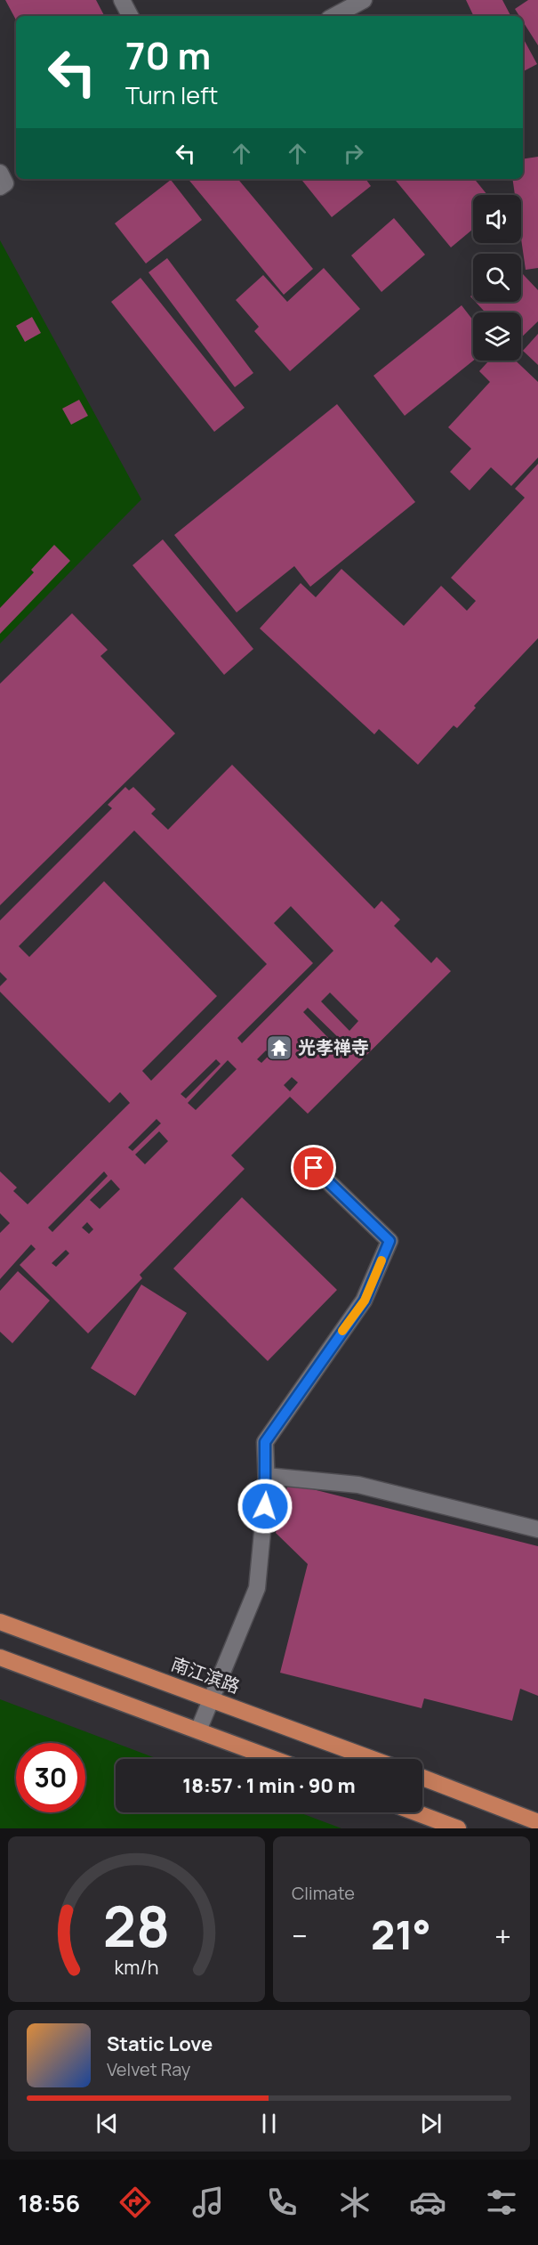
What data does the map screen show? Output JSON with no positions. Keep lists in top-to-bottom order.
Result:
{
  "streets": {
    "main road": ["南江滨路"]
  },
  "places": {
    "temple": ["光孝禅寺"]
  },
  "page": {
    "turn": ["70 m", "Turn left"],
    "limit": "30",
    "trip": "18:57 · 1 min · 90 m",
    "tile": "Climate",
    "heat": ["−", "21°", "+"],
    "song": ["Static Love", "Velvet Ray"],
    "tabs": "18:56",
    "gauge": ["28", "km/h"]
  }
}
